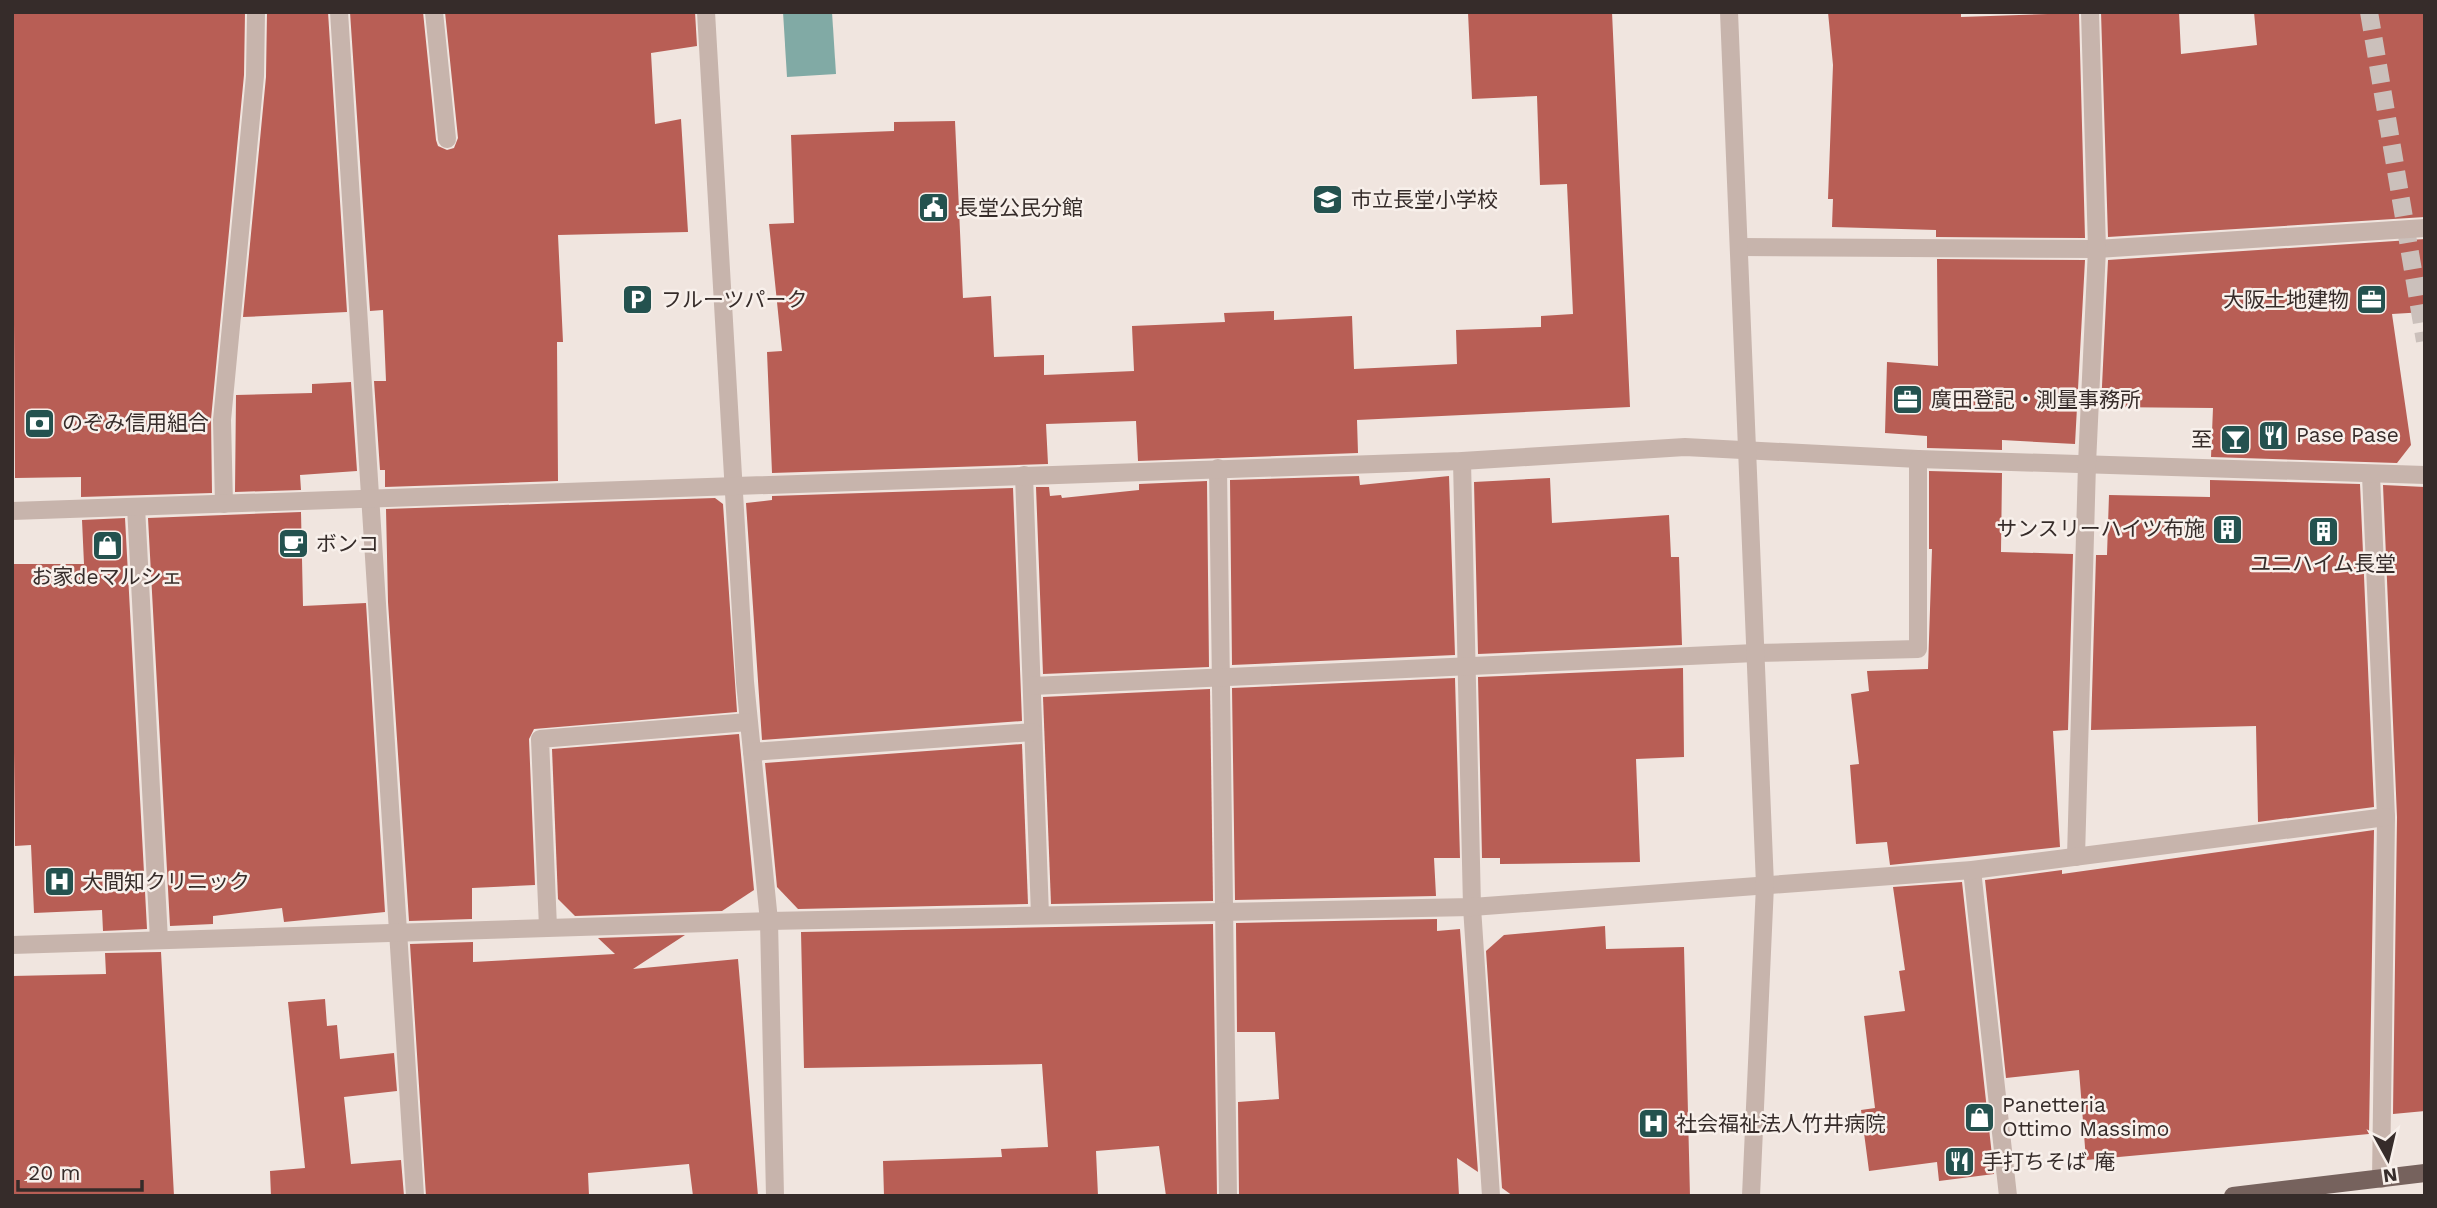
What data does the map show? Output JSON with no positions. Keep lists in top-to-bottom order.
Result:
{
  "places": {
    "school or university": ["市立長堂小学校"],
    "public building": ["長堂公民分館"],
    "parking": ["フルーツパーク"],
    "office": ["大阪土地建物", "廣田登記・測量事務所"],
    "bank": ["のぞみ信用組合"],
    "restaurant": ["Pase Pase", "手打ちそば 庵"],
    "bar": ["至"],
    "building": ["サンスリーハイツ布施", "ユニハイム長堂"],
    "cafe": ["ボンコ"],
    "shop": ["お家deマルシェ", "Panetteria Ottimo Massimo"],
    "hospital": ["大間知クリニック", "社会福祉法人竹井病院"]
  },
  "scale_bar": "20 m",
  "north": "bottom"
}
